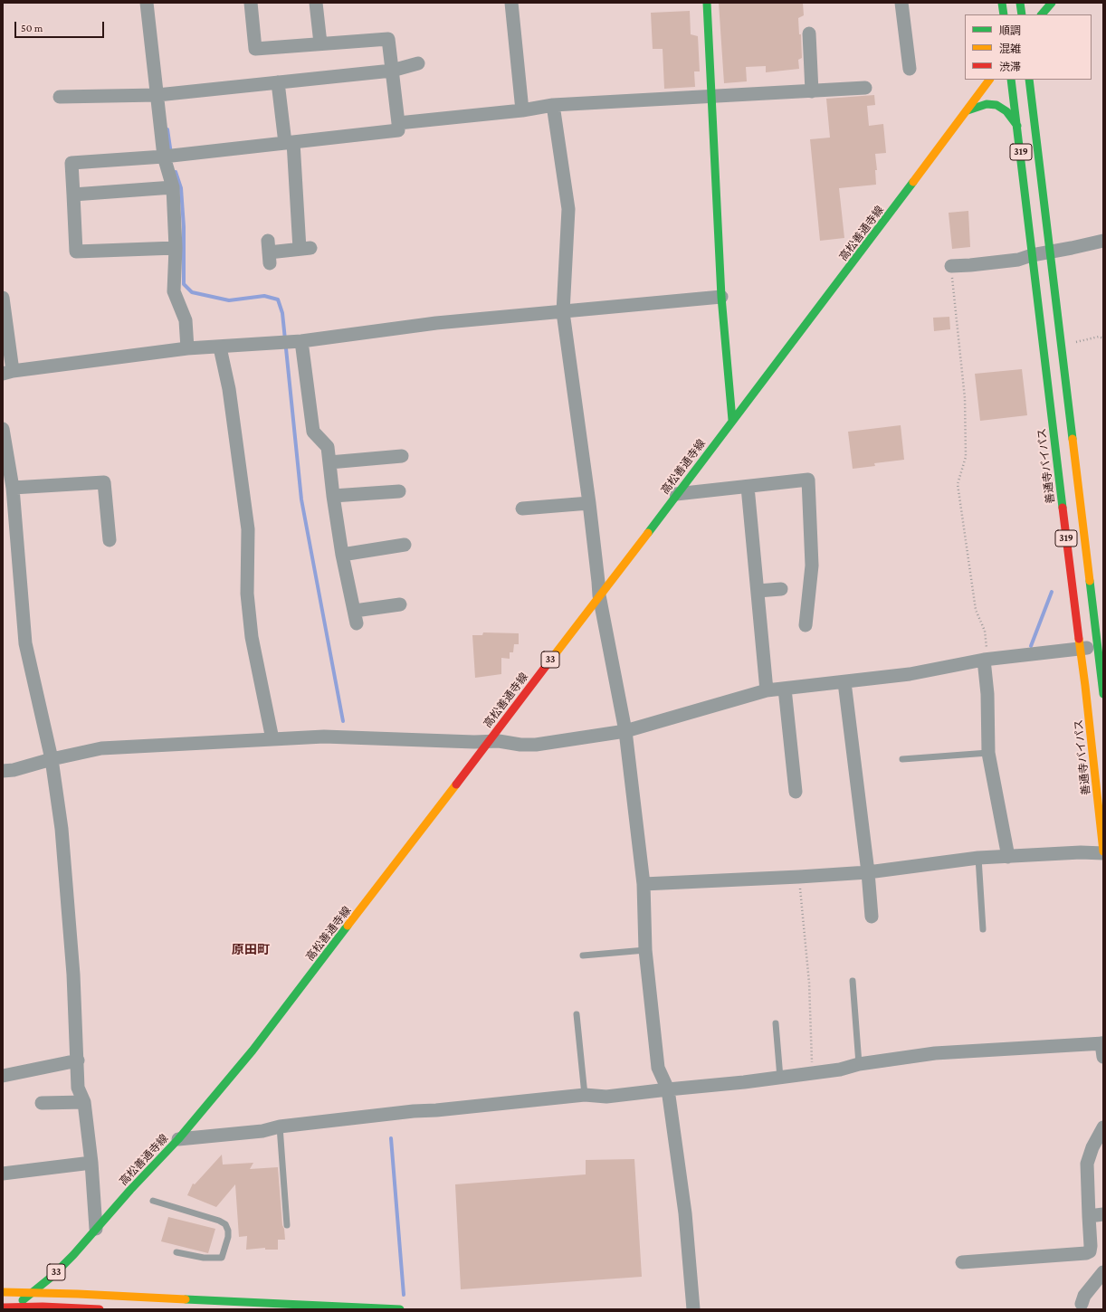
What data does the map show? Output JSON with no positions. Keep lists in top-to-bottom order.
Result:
{
  "streets": {
    "main road": [
      "319",
      "高松善通寺線",
      "善通寺バイパス",
      "33"
    ]
  },
  "districts": ["原田町"],
  "legend": ["順調", "混雑", "渋滞"],
  "scale_bar": "50 m"
}
